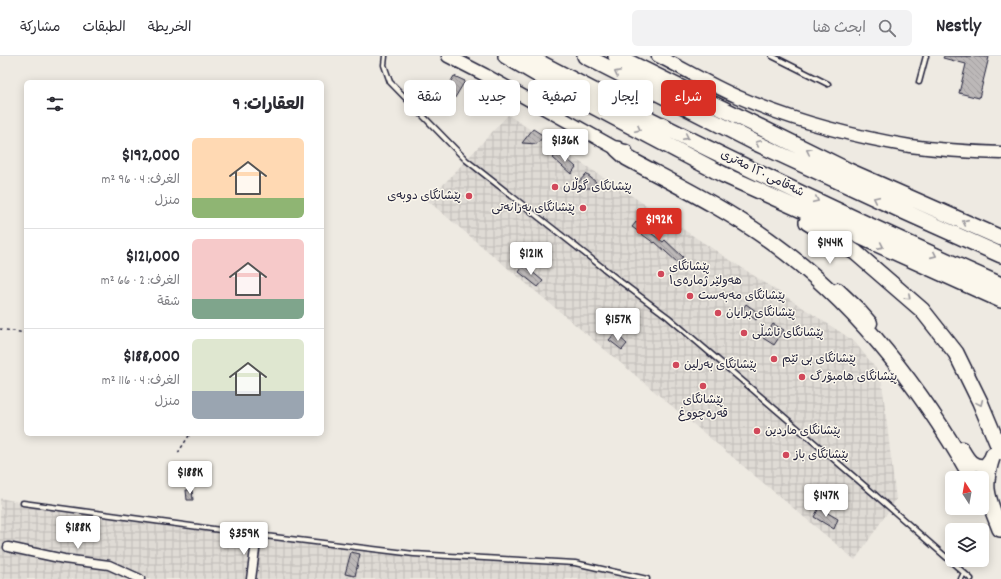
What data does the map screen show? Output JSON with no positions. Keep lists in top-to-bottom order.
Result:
{
  "streets": {
    "highway": ["شەقامی ١٢٠ مەتری"]
  },
  "places": [
    "پێشانگای گوڵان",
    "پێشانگای دوبەی",
    "پێشانگای بەرانەتی",
    "پێشانگای هەولێر ژمارەی١",
    "پێشانگای مەبەست",
    "پێشانگای برایان",
    "پێشانگای ئاشڵی",
    "پێشانگای بی ئێم",
    "پێشانگای بەرلین",
    "پێشانگای هامبۆرگ",
    "پێشانگای قەرەچووغ",
    "پێشانگای ماردين",
    "پێشانگای باز"
  ],
  "north": "top",
  "page": {
    "header": "Nestly",
    "search": "ابحث هنا",
    "nav": ["الخريطة", "الطبقات", "مشاركة"],
    "chip": [
      "شراء",
      "إيجار",
      "تصفية",
      "جديد",
      "شقة"
    ],
    "heading": "العقارات: 9",
    "list": [
      {
        "name": "$192,000",
        "note": "الغرف: 4 · 96 m² · منزل"
      },
      {
        "name": "$121,000",
        "note": "الغرف: 2 · 66 m² · شقة"
      },
      {
        "name": "$188,000",
        "note": "الغرف: 4 · 116 m² · منزل"
      }
    ],
    "price": [
      "$136K",
      "$192K",
      "$144K",
      "$121K",
      "$157K",
      "$188K",
      "$147K",
      "$188K",
      "$359K"
    ]
  }
}
